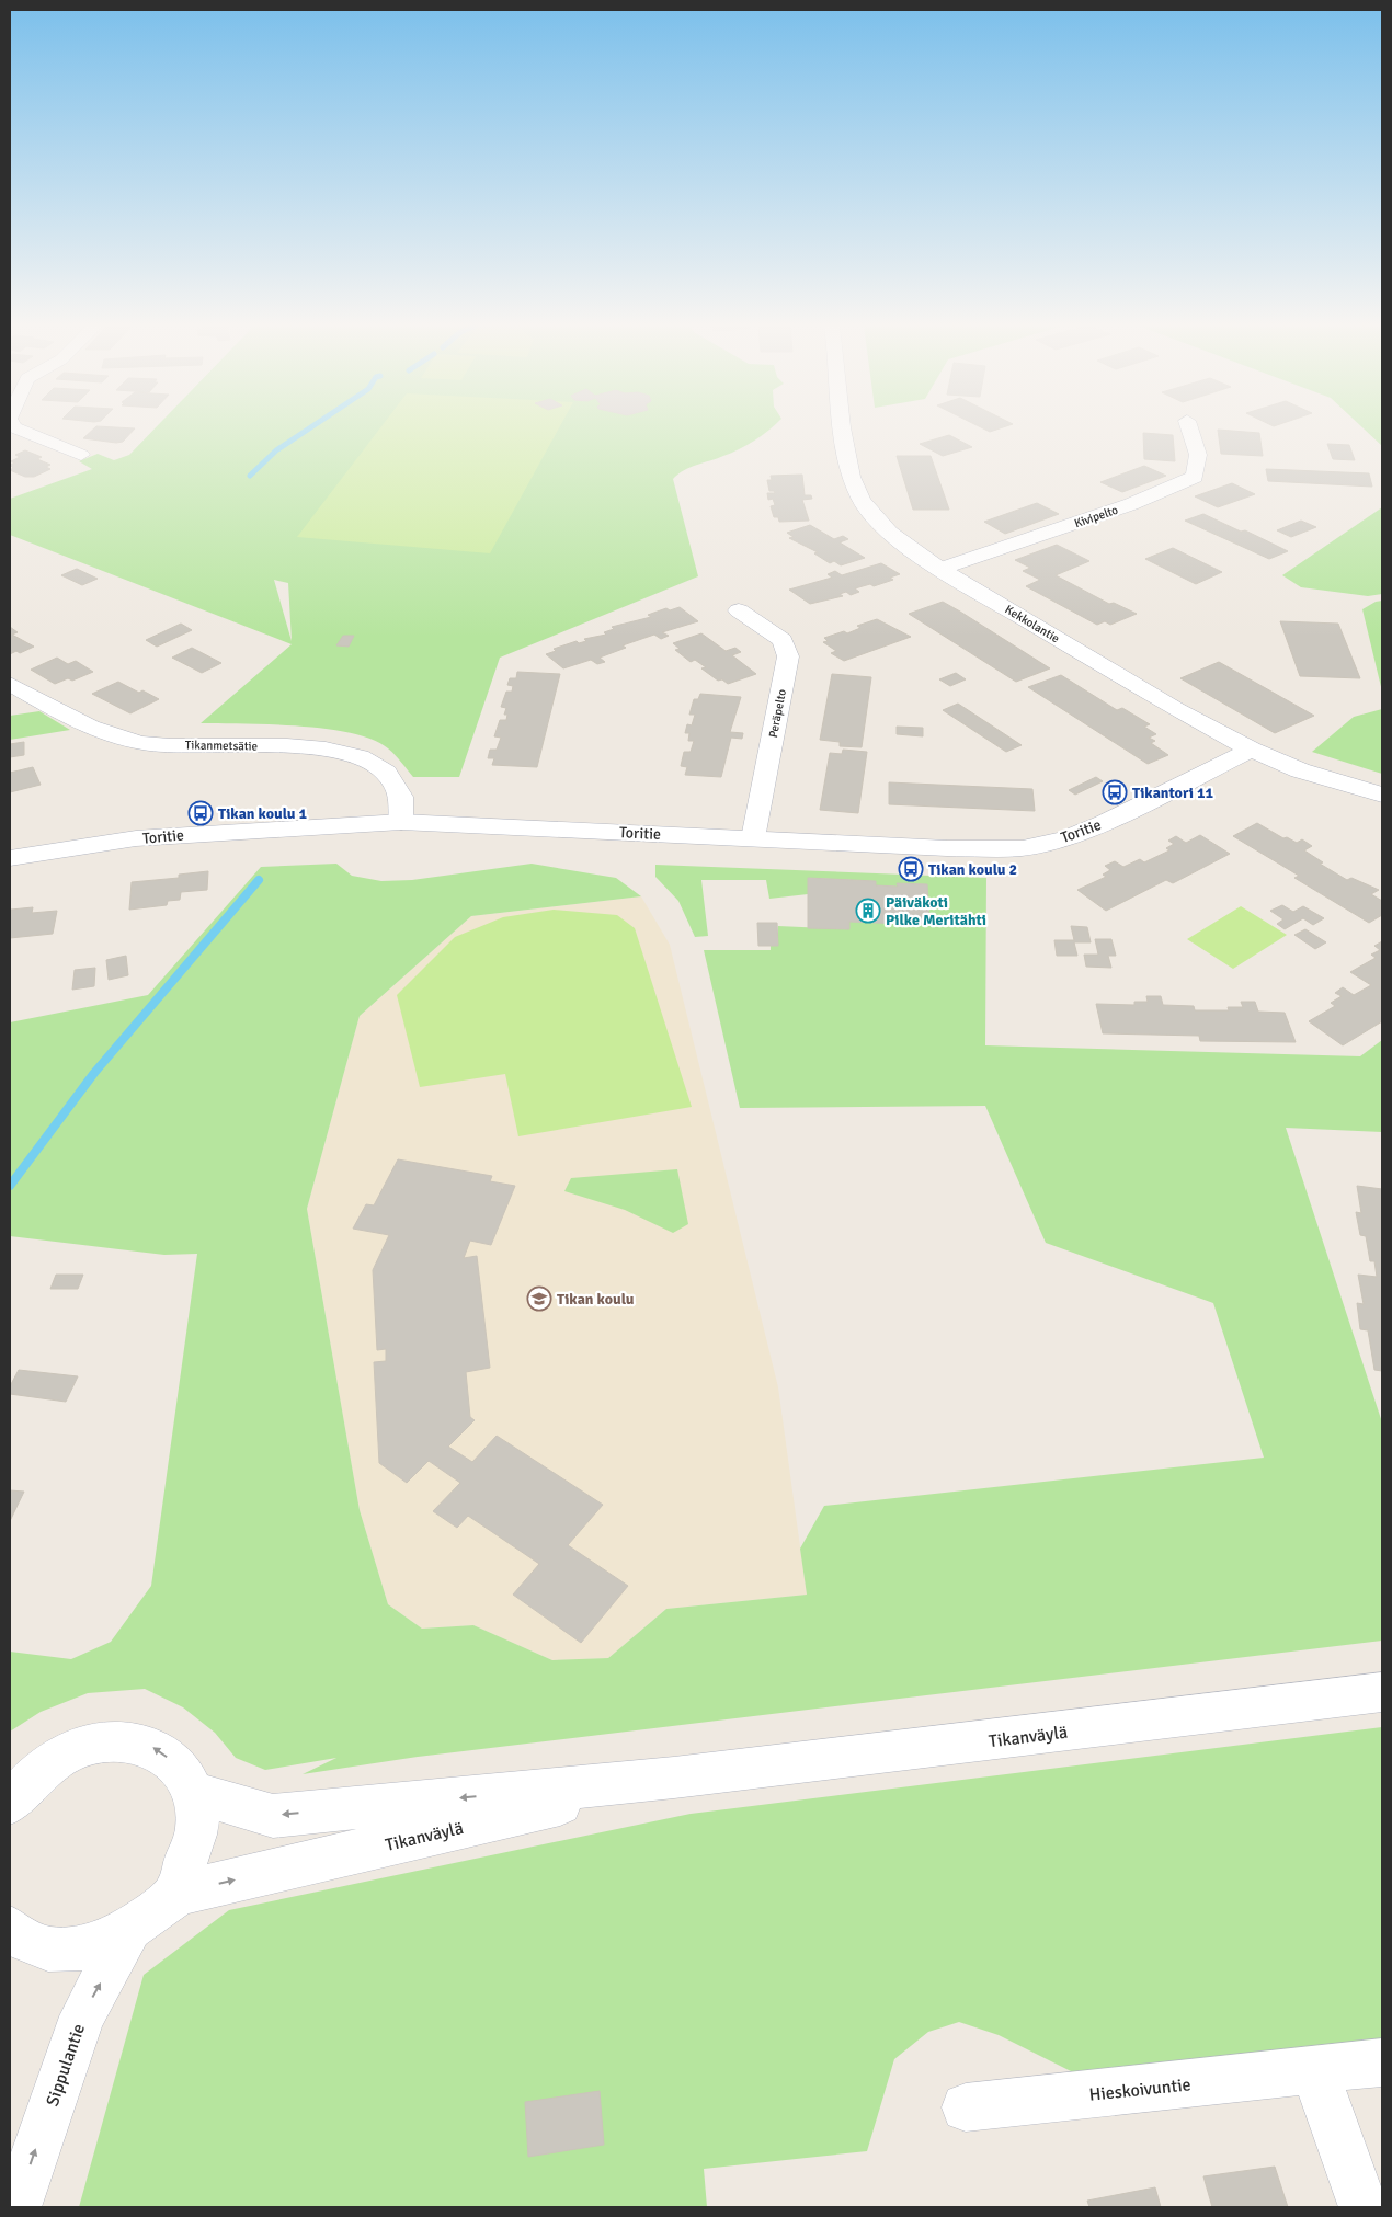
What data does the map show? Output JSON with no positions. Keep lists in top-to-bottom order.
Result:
{
  "streets": {
    "street": [
      "Kivipelto",
      "Kekkolantie",
      "Peräpelto",
      "Tikanmetsätie",
      "Toritie",
      "Tikanväylä",
      "Sippulantie",
      "Hieskoivuntie"
    ]
  },
  "crossings": [
    ["Kivipelto", "Kekkolantie"],
    ["Kekkolantie", "Toritie"],
    ["Peräpelto", "Toritie"],
    ["Tikanmetsätie", "Toritie"]
  ],
  "one_way": ["Sippulantie"],
  "places": {
    "bus stop": ["Tikantori 11", "Tikan koulu 1", "Tikan koulu 2"],
    "building": ["Päiväkoti Pilke Meritähti"],
    "school or university": ["Tikan koulu"]
  }
}
